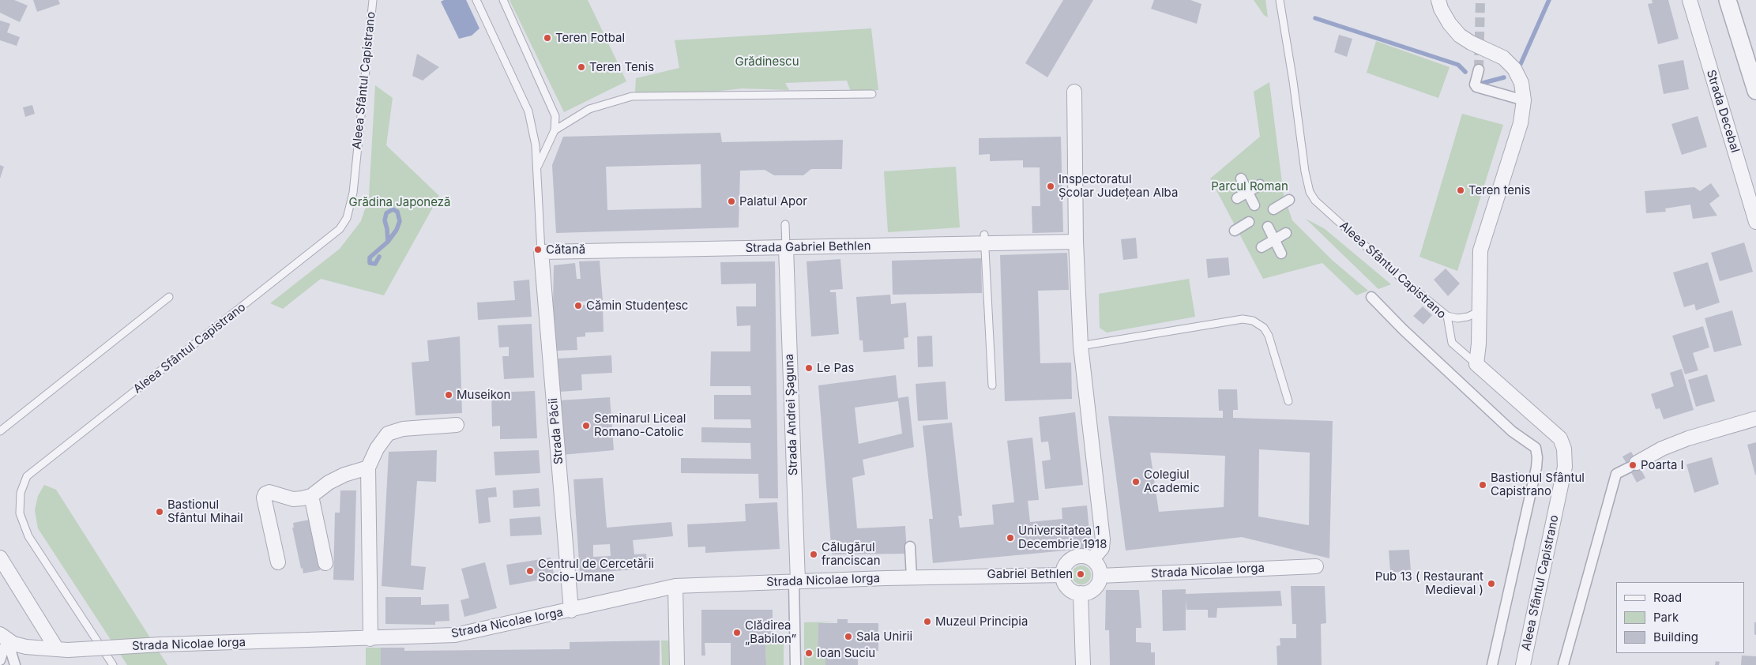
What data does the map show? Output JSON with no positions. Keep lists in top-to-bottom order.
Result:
{
  "streets": {
    "street": [
      "Aleea Sfântul Capistrano",
      "Strada Decebal",
      "Strada Gabriel Bethlen",
      "Strada Andrei Șaguna",
      "Strada Păcii",
      "Strada Nicolae Iorga"
    ]
  },
  "crossings": [
    ["Strada Gabriel Bethlen", "Strada Andrei Șaguna"],
    ["Strada Gabriel Bethlen", "Strada Păcii"],
    ["Strada Andrei Șaguna", "Strada Nicolae Iorga"],
    ["Strada Păcii", "Strada Nicolae Iorga"]
  ],
  "parks": ["Grădinescu", "Parcul Roman", "Grădina Japoneză"],
  "places": [
    "Teren Fotbal",
    "Teren Tenis",
    "Inspectoratul Școlar Județean Alba",
    "Teren tenis",
    "Palatul Apor",
    "Cătană",
    "Cămin Studențesc",
    "Le Pas",
    "Museikon",
    "Seminarul Liceal Romano-Catolic",
    "Poarta I",
    "Colegiul Academic",
    "Bastionul Sfântul Capistrano",
    "Bastionul Sfântul Mihail",
    "Universitatea 1 Decembrie 1918",
    "Călugărul franciscan",
    "Centrul de Cercetării Socio-Umane",
    "Gabriel Bethlen",
    "Pub 13 ( Restaurant Medieval )",
    "Muzeul Principia",
    "Clădirea „Babilon”",
    "Sala Unirii",
    "Ioan Suciu"
  ],
  "legend": ["Road", "Park", "Building"]
}
